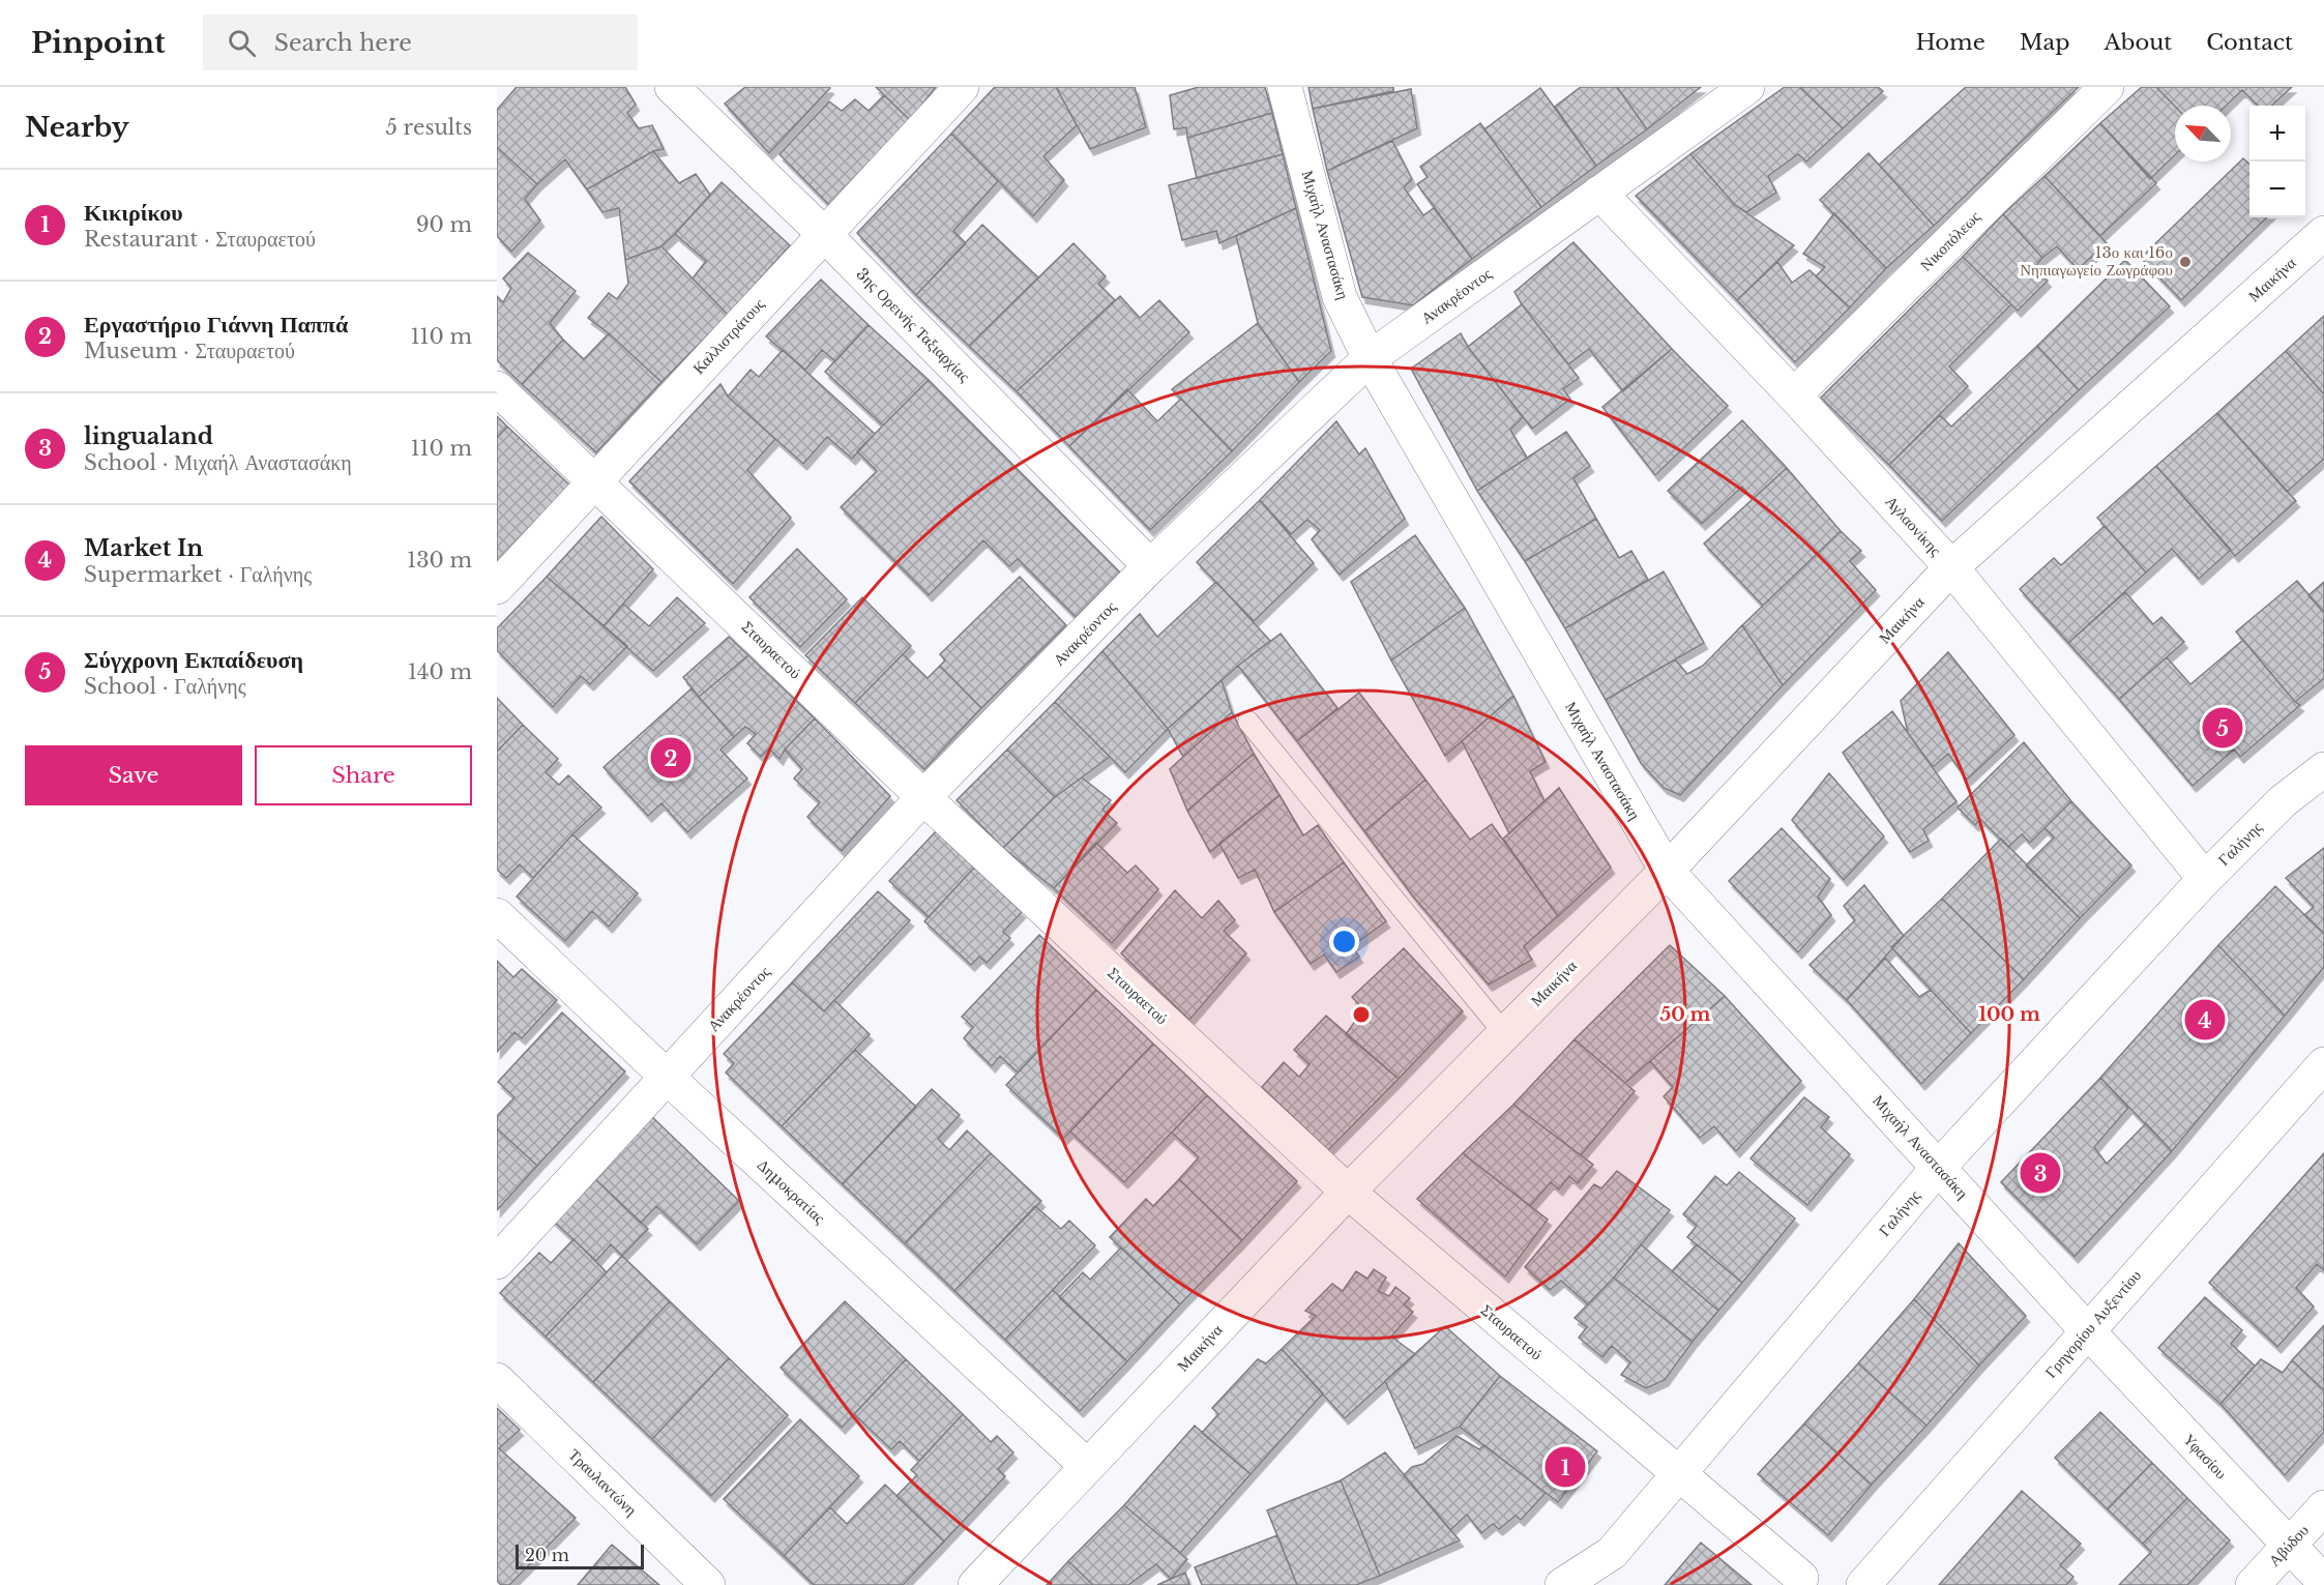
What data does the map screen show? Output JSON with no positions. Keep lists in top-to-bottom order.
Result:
{
  "streets": {
    "street": [
      "Μιχαήλ Αναστασάκη",
      "Νικοπόλεως",
      "Μαικήνα",
      "Ανακρέοντος",
      "3ης Ορεινής Ταξιαρχίας",
      "Καλλιστράτους",
      "Αγλαονίκης",
      "Σταυραετού",
      "Γαλήνης",
      "Δημοκρατίας",
      "Γρηγορίου Αυξεντίου",
      "Υφασίου",
      "Τραυλαντώνη",
      "Αβύδου"
    ]
  },
  "crossings": [
    ["Μιχαήλ Αναστασάκη", "Μαικήνα"],
    ["Μιχαήλ Αναστασάκη", "Ανακρέοντος"],
    ["Μιχαήλ Αναστασάκη", "Γαλήνης"],
    ["Μιχαήλ Αναστασάκη", "Γρηγορίου Αυξεντίου"],
    ["Μιχαήλ Αναστασάκη", "Υφασίου"],
    ["Νικοπόλεως", "Αγλαονίκης"],
    ["Μαικήνα", "Αγλαονίκης"],
    ["Μαικήνα", "Σταυραετού"],
    ["Μαικήνα", "Δημοκρατίας"],
    ["Ανακρέοντος", "3ης Ορεινής Ταξιαρχίας"],
    ["Ανακρέοντος", "Αγλαονίκης"],
    ["Ανακρέοντος", "Σταυραετού"],
    ["Ανακρέοντος", "Δημοκρατίας"],
    ["3ης Ορεινής Ταξιαρχίας", "Καλλιστράτους"],
    ["Καλλιστράτους", "Σταυραετού"],
    ["Αγλαονίκης", "Γαλήνης"],
    ["Σταυραετού", "Γαλήνης"],
    ["Γρηγορίου Αυξεντίου", "Υφασίου"],
    ["Υφασίου", "Αβύδου"]
  ],
  "places": ["13ο και 16ο Νηπιαγωγείο Ζωγράφου"],
  "scale_bar": "20 m",
  "north": "top left",
  "page": {
    "header": "Pinpoint",
    "search": "Search here",
    "nav": [
      "Home",
      "Map",
      "About",
      "Contact"
    ],
    "heading": ["Nearby", "5 results"],
    "map_buttons": ["+", "−"],
    "list": [
      {
        "mark": "1",
        "name": "Κικιρίκου",
        "note": "Restaurant · Σταυραετού",
        "value": "90 m"
      },
      {
        "mark": "2",
        "name": "Εργαστήριο Γιάννη Παππά",
        "note": "Museum · Σταυραετού",
        "value": "110 m"
      },
      {
        "mark": "3",
        "name": "lingualand",
        "note": "School · Μιχαήλ Αναστασάκη",
        "value": "110 m"
      },
      {
        "mark": "4",
        "name": "Market In",
        "note": "Supermarket · Γαλήνης",
        "value": "130 m"
      },
      {
        "mark": "5",
        "name": "Σύγχρονη Εκπαίδευση",
        "note": "School · Γαλήνης",
        "value": "140 m"
      }
    ],
    "pins": [
      "5",
      "2",
      "4",
      "3",
      "1"
    ],
    "buttons": ["Save", "Share"],
    "scale": "20 m"
  },
  "rings": ["50 m", "100 m"]
}
